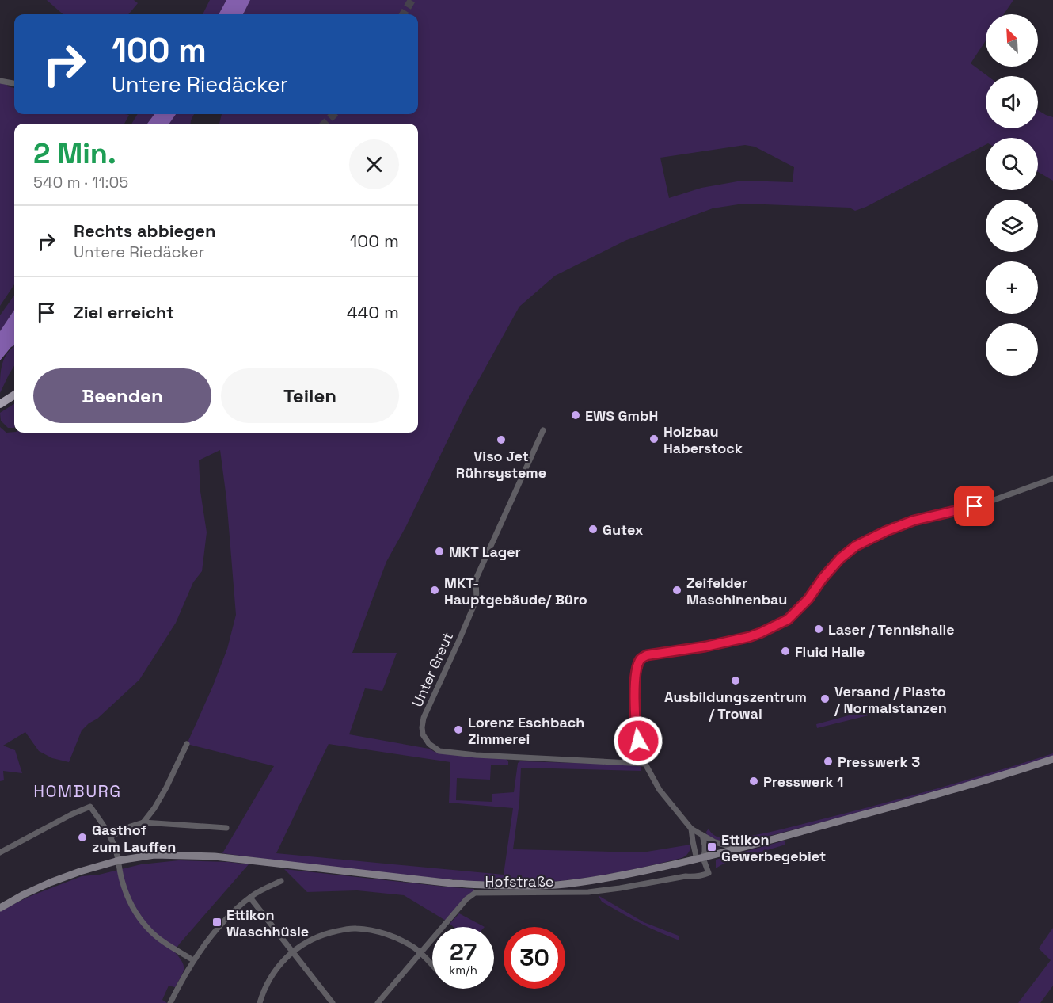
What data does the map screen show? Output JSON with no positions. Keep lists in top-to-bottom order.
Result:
{
  "streets": {
    "street": ["Unter Greut", "Hofstraße"]
  },
  "districts": ["HOMBURG"],
  "places": {
    "other": [
      "EWS GmbH",
      "Holzbau Haberstock",
      "Viso Jet Rührsysteme",
      "Gutex",
      "MKT Lager",
      "MKT- Hauptgebäude/ Büro",
      "Zeifelder Maschinenbau",
      "Laser / Tennishalle",
      "Fluid Halle",
      "Ausbildungszentrum / Trowal",
      "Versand / Plasto / Normalstanzen",
      "Lorenz Eschbach Zimmerei",
      "Presswerk 3",
      "Presswerk 1",
      "Gasthof zum Lauffen"
    ],
    "transit": ["Ettikon Gewerbegebiet", "Ettikon Waschhüsle"]
  },
  "north": "top left",
  "page": {
    "map_buttons": ["+", "−"],
    "turn": ["100 m", "Untere Riedäcker"],
    "heading": ["2 Min.", "540 m · 11:05"],
    "list": [
      {
        "name": "Rechts abbiegen",
        "note": "Untere Riedäcker",
        "value": "100 m"
      },
      {
        "name": "Ziel erreicht",
        "value": "440 m"
      }
    ],
    "buttons": ["Beenden", "Teilen"],
    "speed": "27 km/h",
    "limit": "30"
  }
}
